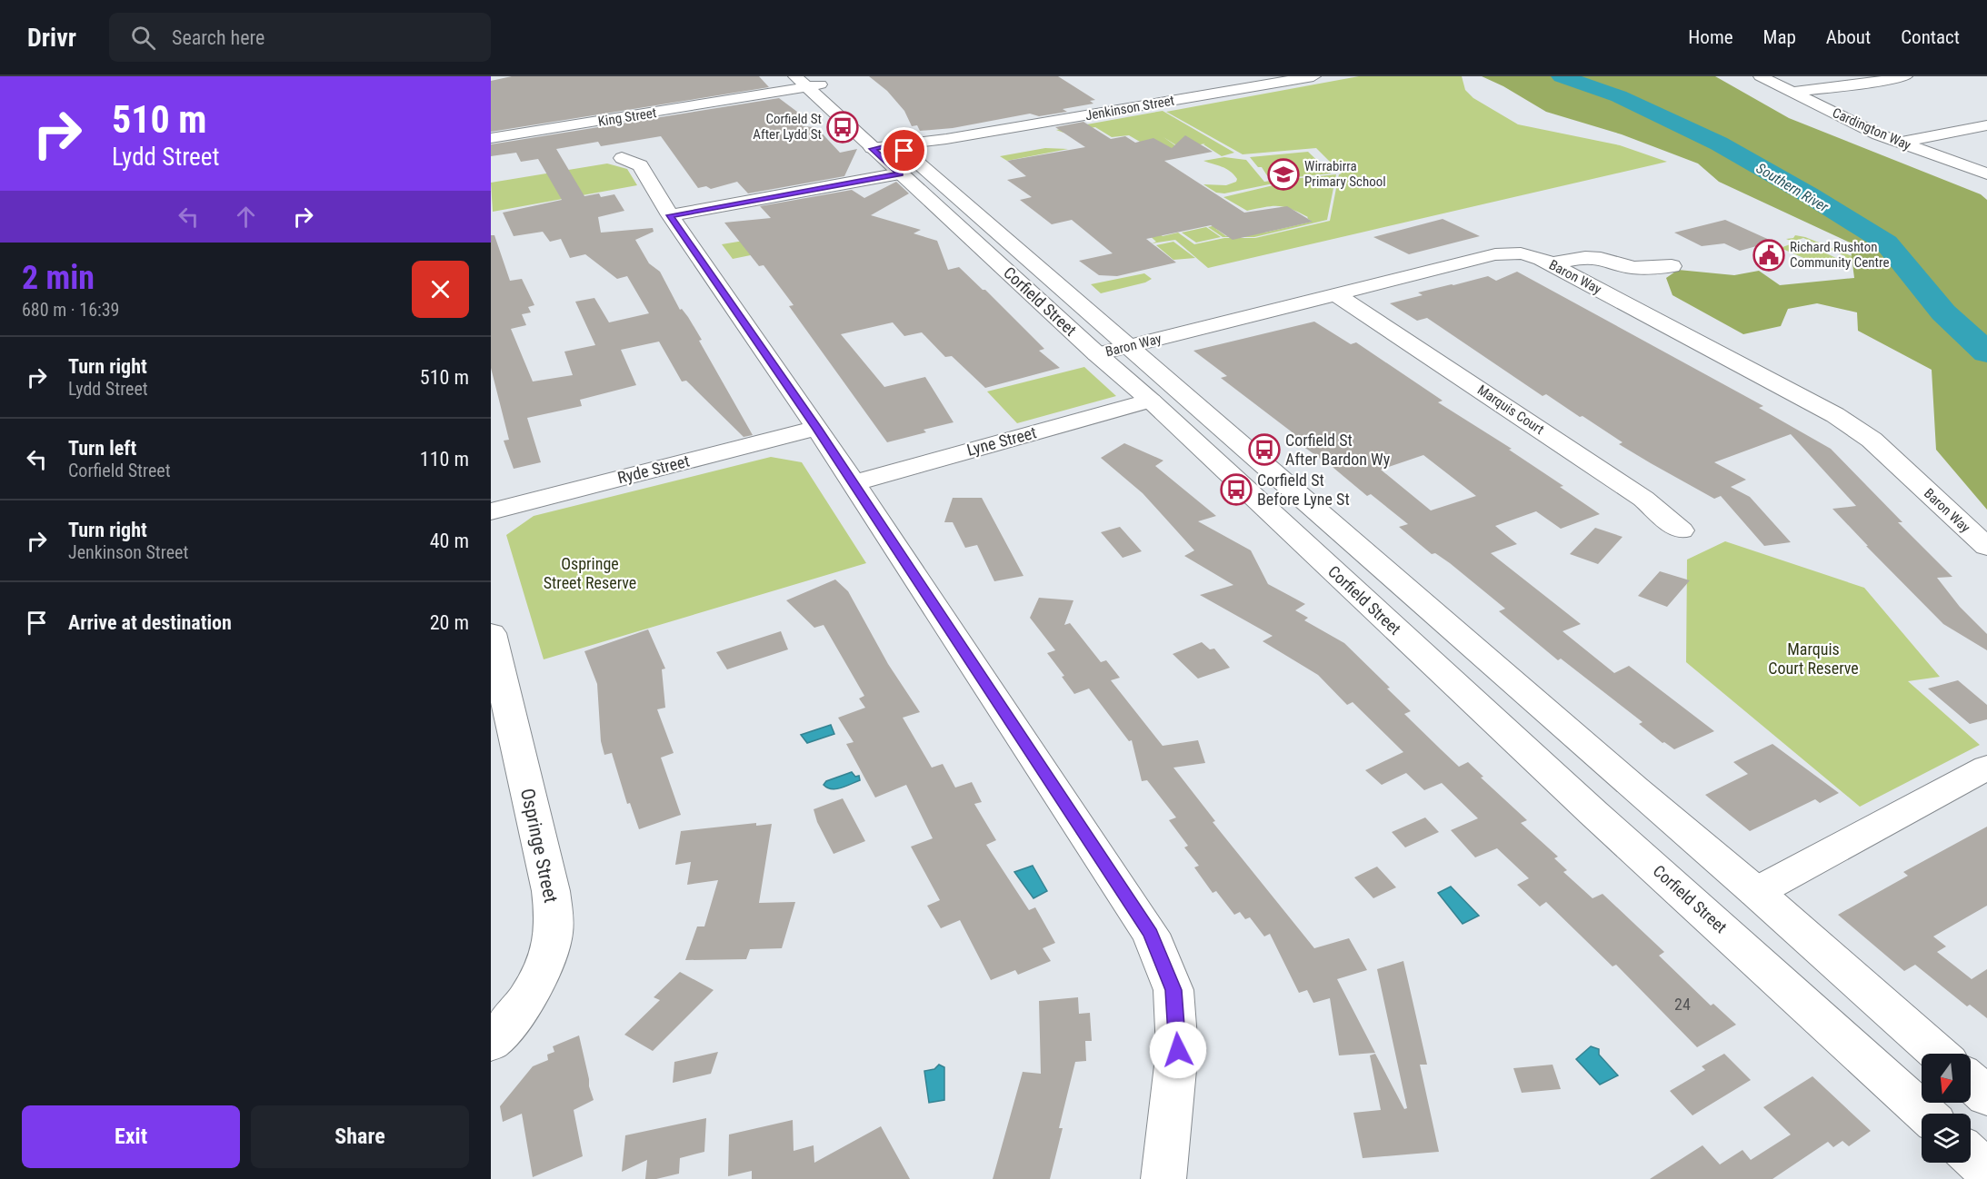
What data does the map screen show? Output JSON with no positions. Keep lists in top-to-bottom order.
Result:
{
  "streets": {
    "street": [
      "Jenkinson Street",
      "King Street",
      "Cardington Way",
      "Baron Way",
      "Corfield Street",
      "Marquis Court",
      "Lyne Street",
      "Ryde Street",
      "Ospringe Street"
    ]
  },
  "crossings": [
    ["Jenkinson Street", "Corfield Street"],
    ["King Street", "Corfield Street"],
    ["Baron Way", "Corfield Street"],
    ["Baron Way", "Marquis Court"],
    ["Corfield Street", "Lyne Street"]
  ],
  "water": ["Southern River"],
  "parks": ["Ospringe Street Reserve", "Marquis Court Reserve"],
  "places": {
    "bus stop": ["Corfield St After Lydd St", "Corfield St After Bardon Wy", "Corfield St Before Lyne St"],
    "school or university": ["Wirrabirra Primary School"],
    "public building": ["Richard Rushton Community Centre"]
  },
  "house_numbers": ["24"],
  "north": "bottom",
  "page": {
    "header": "Drivr",
    "search": "Search here",
    "nav": [
      "Home",
      "Map",
      "About",
      "Contact"
    ],
    "turn": ["510 m", "Lydd Street"],
    "heading": ["2 min", "680 m · 16:39"],
    "list": [
      {
        "name": "Turn right",
        "note": "Lydd Street",
        "value": "510 m"
      },
      {
        "name": "Turn left",
        "note": "Corfield Street",
        "value": "110 m"
      },
      {
        "name": "Turn right",
        "note": "Jenkinson Street",
        "value": "40 m"
      },
      {
        "name": "Arrive at destination",
        "value": "20 m"
      }
    ],
    "buttons": ["Exit", "Share"]
  }
}
